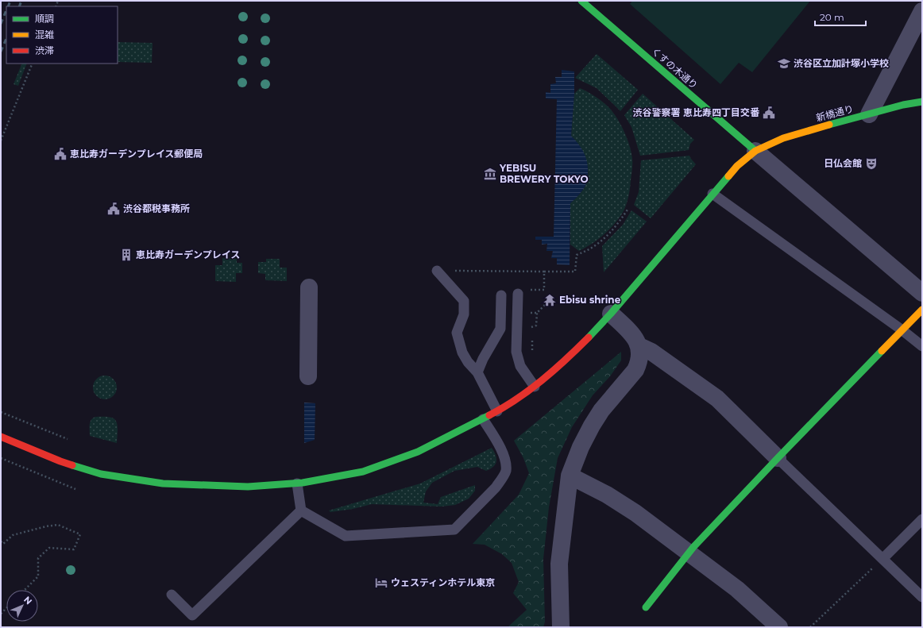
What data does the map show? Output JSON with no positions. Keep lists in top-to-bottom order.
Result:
{
  "streets": {
    "street": ["くすの木通り", "新橋通り"]
  },
  "crossings": [
    ["くすの木通り", "新橋通り"]
  ],
  "places": {
    "school or university": ["渋谷区立加計塚小学校"],
    "public building": ["渋谷警察署 恵比寿四丁目交番", "恵比寿ガーデンプレイス郵便局", "渋谷都税事務所"],
    "theatre": ["日仏会館"],
    "museum": ["YEBISU BREWERY TOKYO"],
    "building": ["恵比寿ガーデンプレイス"],
    "temple": ["Ebisu shrine"],
    "hotel": ["ウェスティンホテル東京"]
  },
  "legend": ["順調", "混雑", "渋滞"],
  "scale_bar": "20 m",
  "north": "top right"
}
